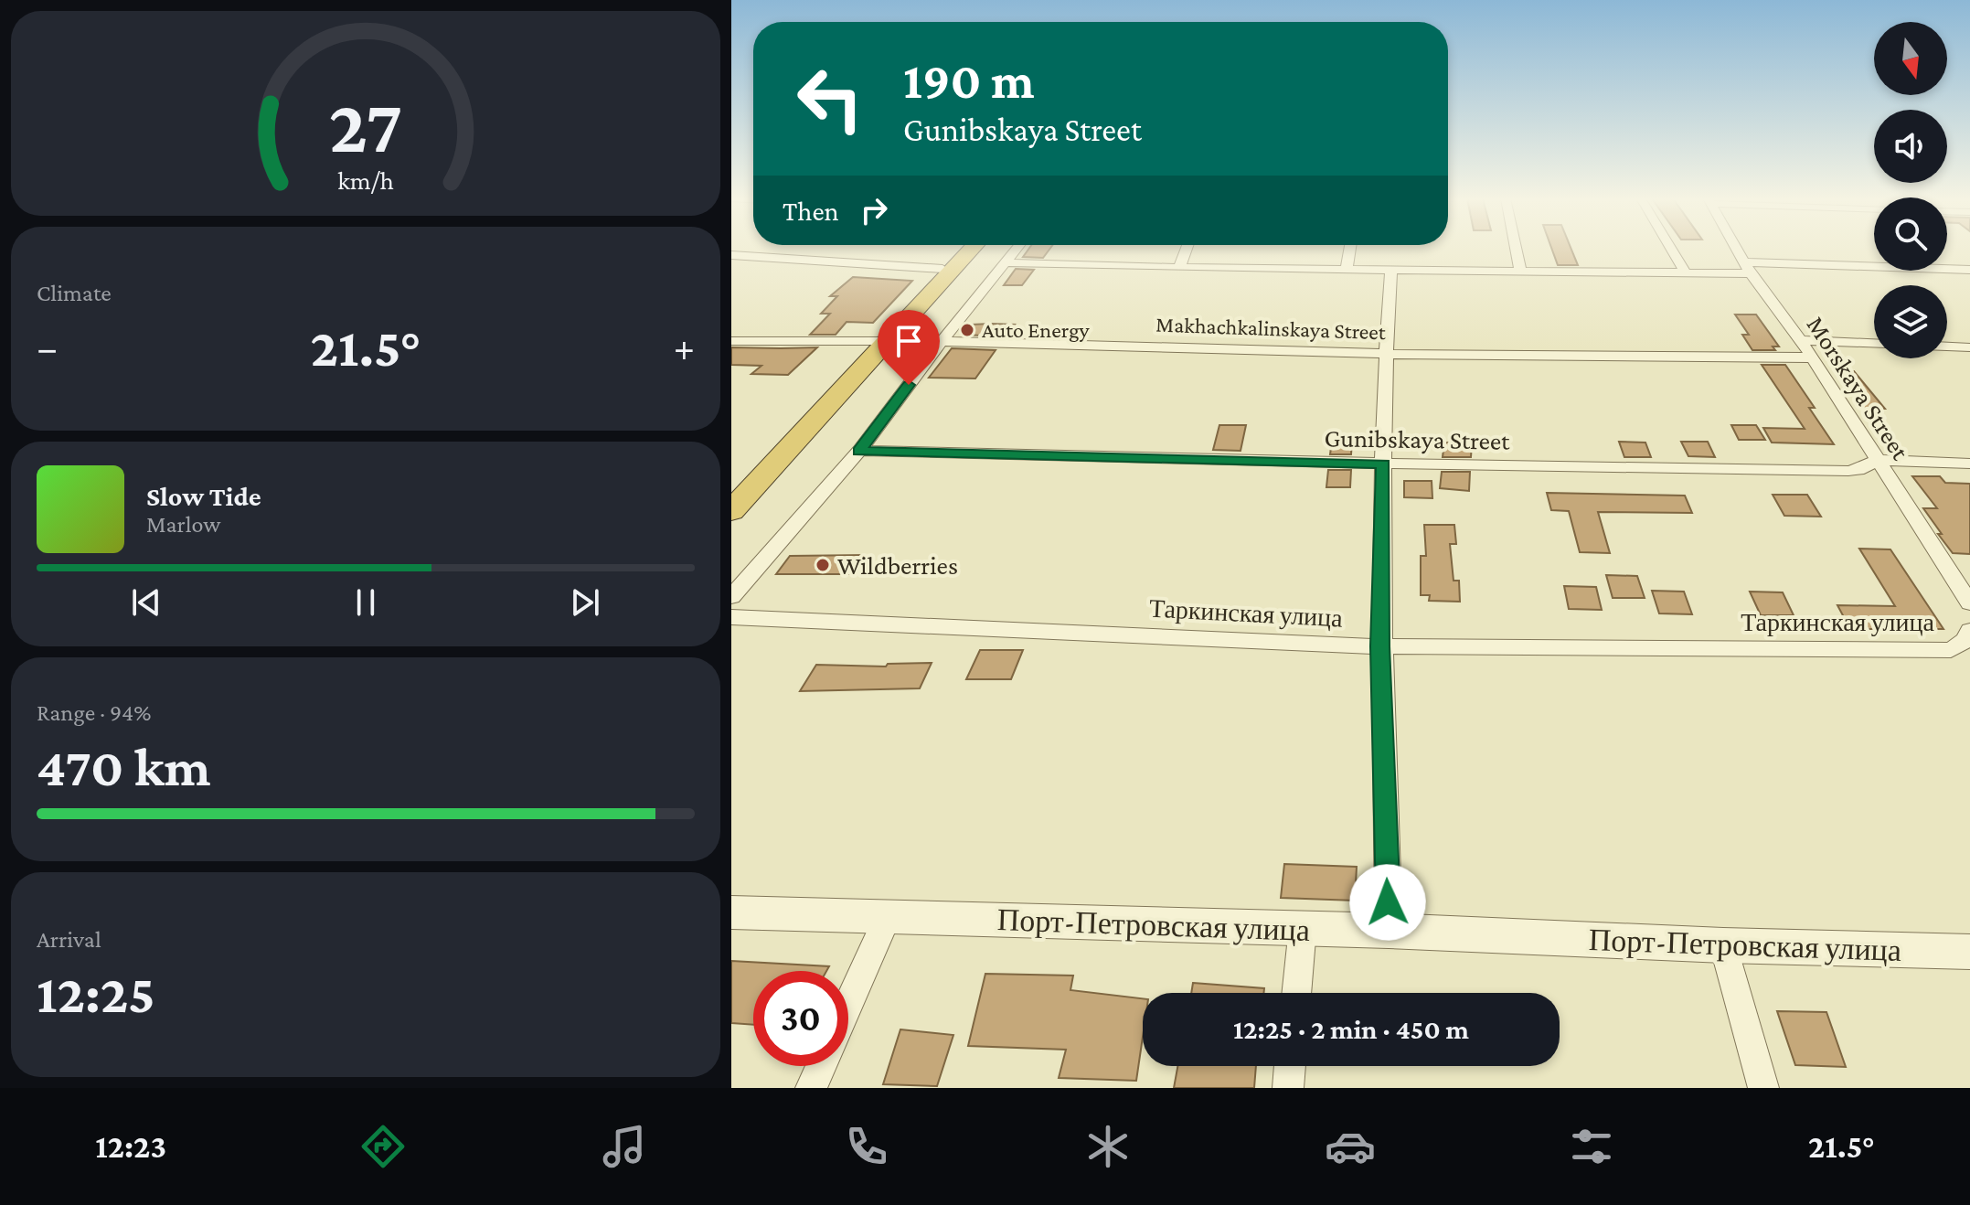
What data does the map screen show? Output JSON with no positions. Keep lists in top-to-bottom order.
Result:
{
  "streets": {
    "street": [
      "Makhachkalinskaya Street",
      "Morskaya Street",
      "Gunibskaya Street",
      "Таркинская улица",
      "Порт-Петровская улица"
    ]
  },
  "crossings": [
    ["Makhachkalinskaya Street", "Morskaya Street"],
    ["Morskaya Street", "Gunibskaya Street"]
  ],
  "places": ["Auto Energy", "Wildberries"],
  "north": "bottom",
  "page": {
    "turn": ["190 m", "Gunibskaya Street"],
    "then": "Then",
    "tile": [
      "Climate",
      ["Range · 94%", "470 km"],
      ["Arrival", "12:25"]
    ],
    "heat": ["−", "21.5°", "+"],
    "song": ["Slow Tide", "Marlow"],
    "limit": "30",
    "trip": "12:25 · 2 min · 450 m",
    "tabs": ["12:23", "21.5°"],
    "gauge": ["27", "km/h"]
  }
}
